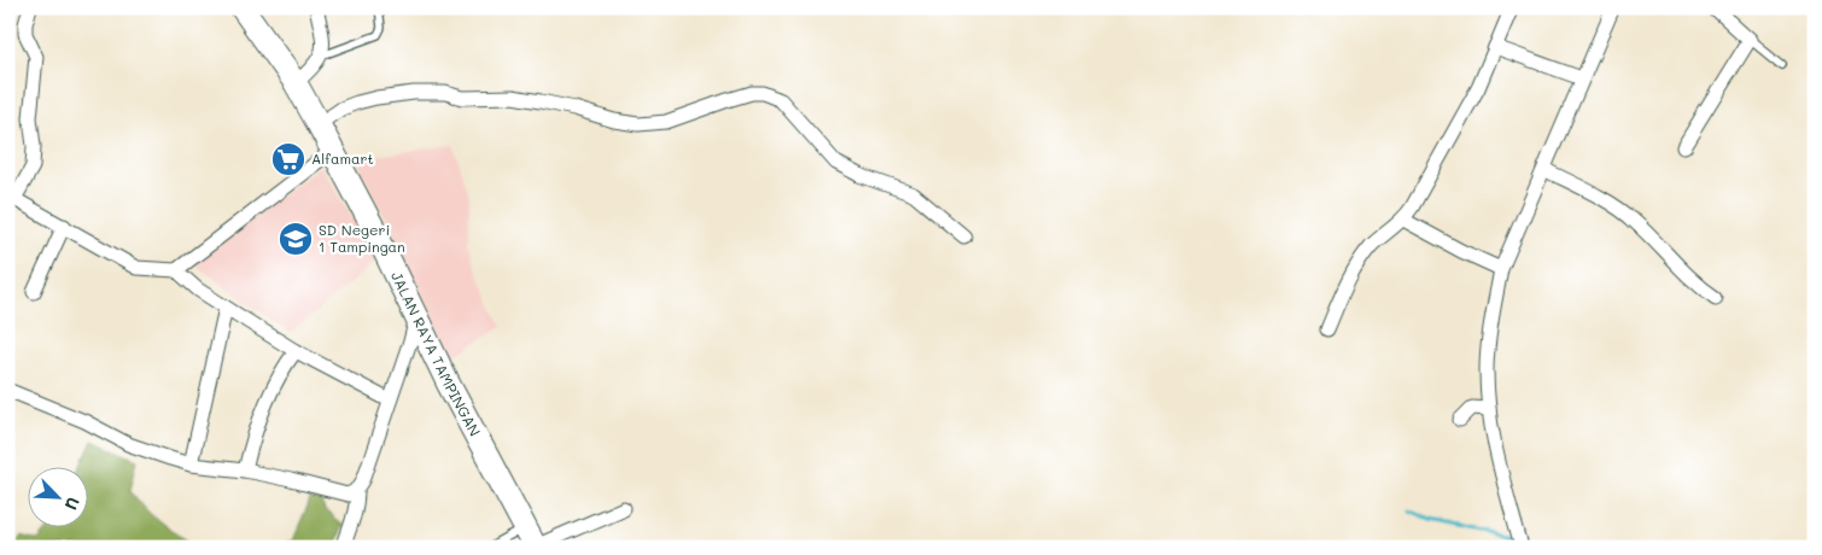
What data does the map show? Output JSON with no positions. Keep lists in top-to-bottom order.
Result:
{
  "streets": {
    "main road": ["JALAN RAYA TAMPINGAN"]
  },
  "places": {
    "supermarket": ["Alfamart"],
    "school or university": ["SD Negeri 1 Tampingan"]
  },
  "north": "bottom right"
}
